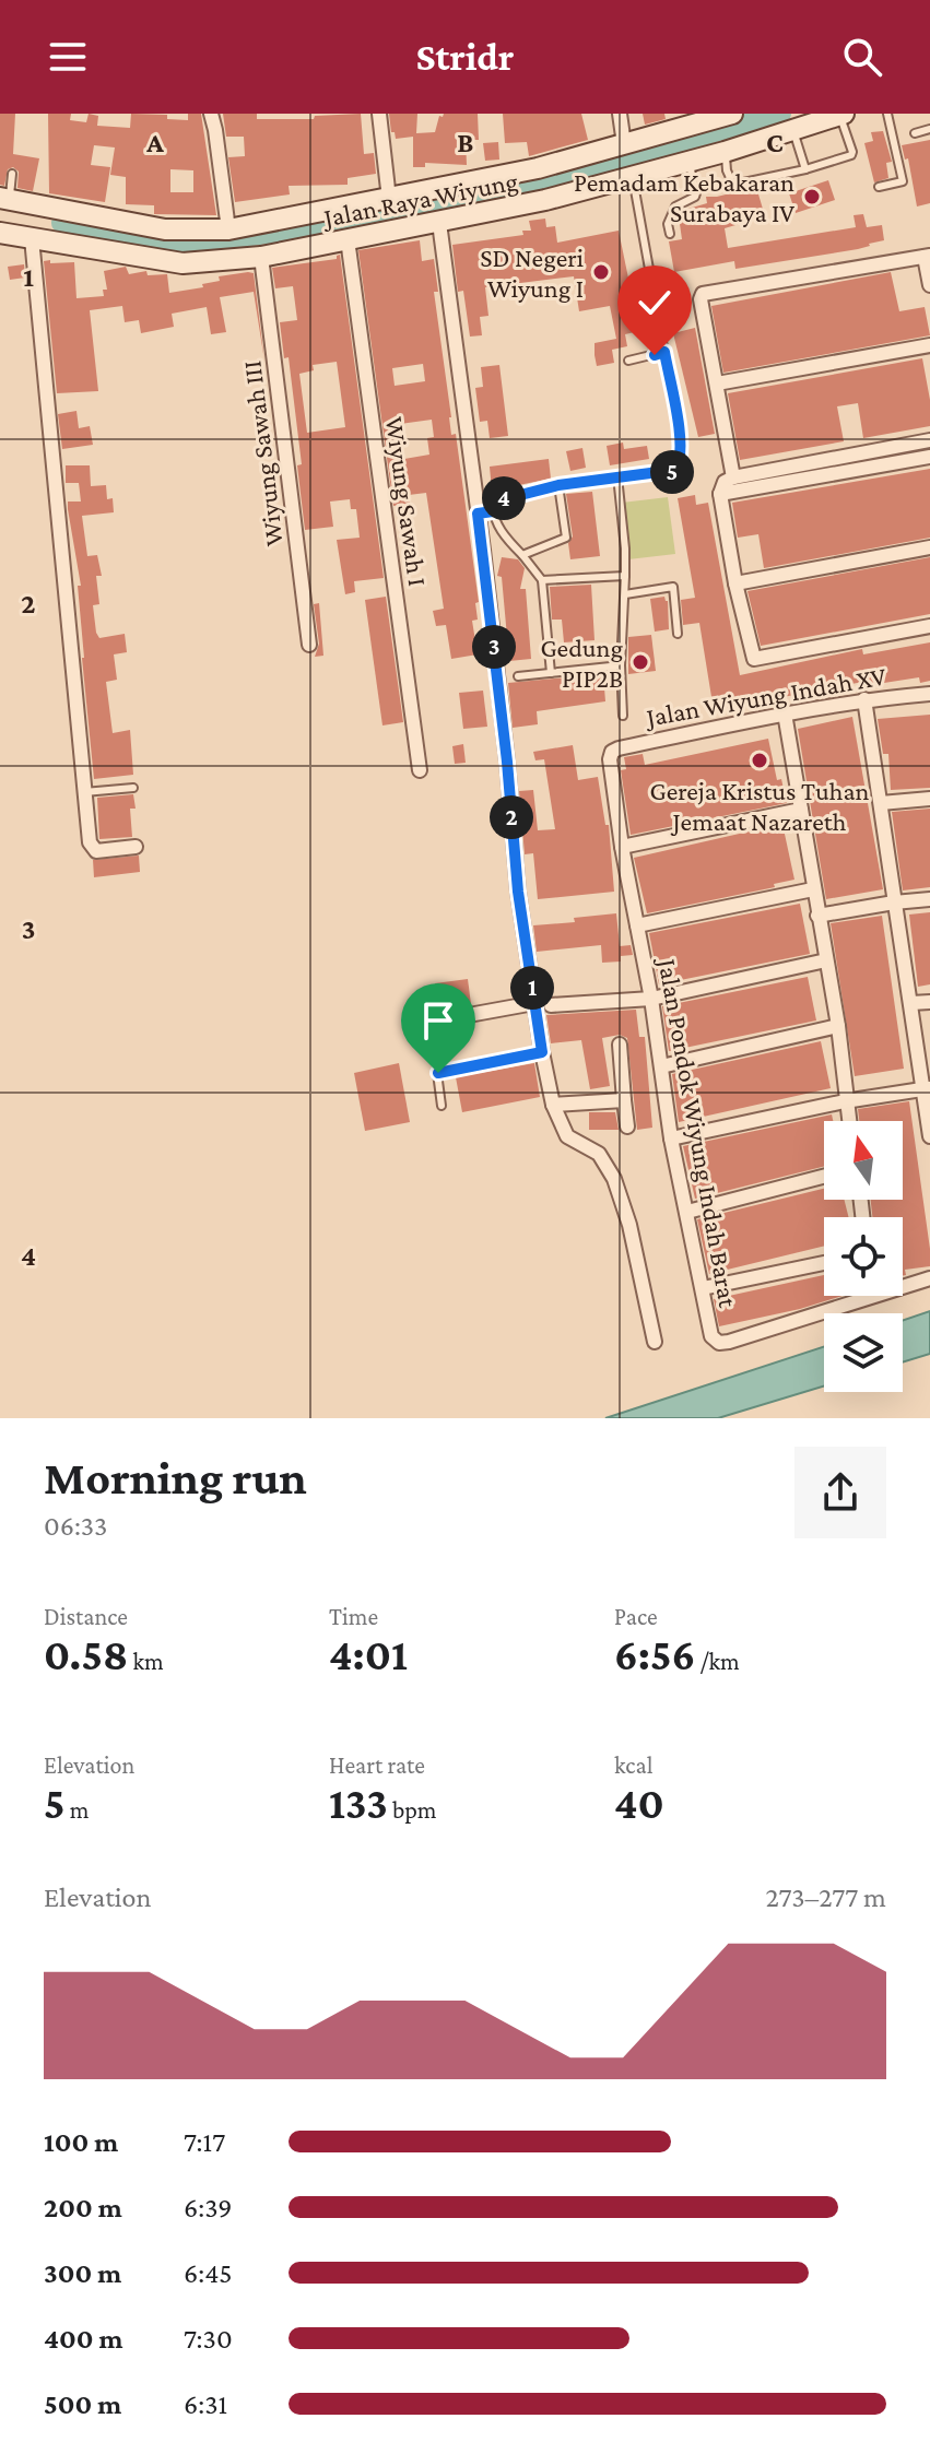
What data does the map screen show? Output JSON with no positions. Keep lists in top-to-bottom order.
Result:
{
  "streets": {
    "main road": ["Jalan Raya Wiyung"],
    "street": [
      "Wiyung Sawah III",
      "Wiyung Sawah I",
      "Jalan Wiyung Indah XV",
      "Jalan Pondok Wiyung Indah Barat"
    ]
  },
  "crossings": [
    ["Jalan Raya Wiyung", "Wiyung Sawah III"],
    ["Jalan Raya Wiyung", "Wiyung Sawah I"],
    ["Jalan Wiyung Indah XV", "Jalan Pondok Wiyung Indah Barat"]
  ],
  "places": [
    "Pemadam Kebakaran Surabaya IV",
    "SD Negeri Wiyung I",
    "Gedung PIP2B",
    "Gereja Kristus Tuhan Jemaat Nazareth"
  ],
  "north": "top",
  "page": {
    "header": "Stridr",
    "pins": [
      "5",
      "4",
      "3",
      "2",
      "1"
    ],
    "heading": ["Morning run", "06:33"],
    "stats": [
      ["Distance", "0.58 km"],
      ["Time", "4:01"],
      ["Pace", "6:56 /km"],
      ["Elevation", "5 m"],
      ["Heart rate", "133 bpm"],
      ["kcal", "40"]
    ],
    "chart": ["Elevation", "273–277 m"],
    "list": [
      {
        "name": "100 m",
        "note": "7:17"
      },
      {
        "name": "200 m",
        "note": "6:39"
      },
      {
        "name": "300 m",
        "note": "6:45"
      },
      {
        "name": "400 m",
        "note": "7:30"
      },
      {
        "name": "500 m",
        "note": "6:31"
      }
    ]
  },
  "grid": {
    "columns": ["A", "B", "C"],
    "rows": [
      "1",
      "2",
      "3",
      "4"
    ]
  }
}
